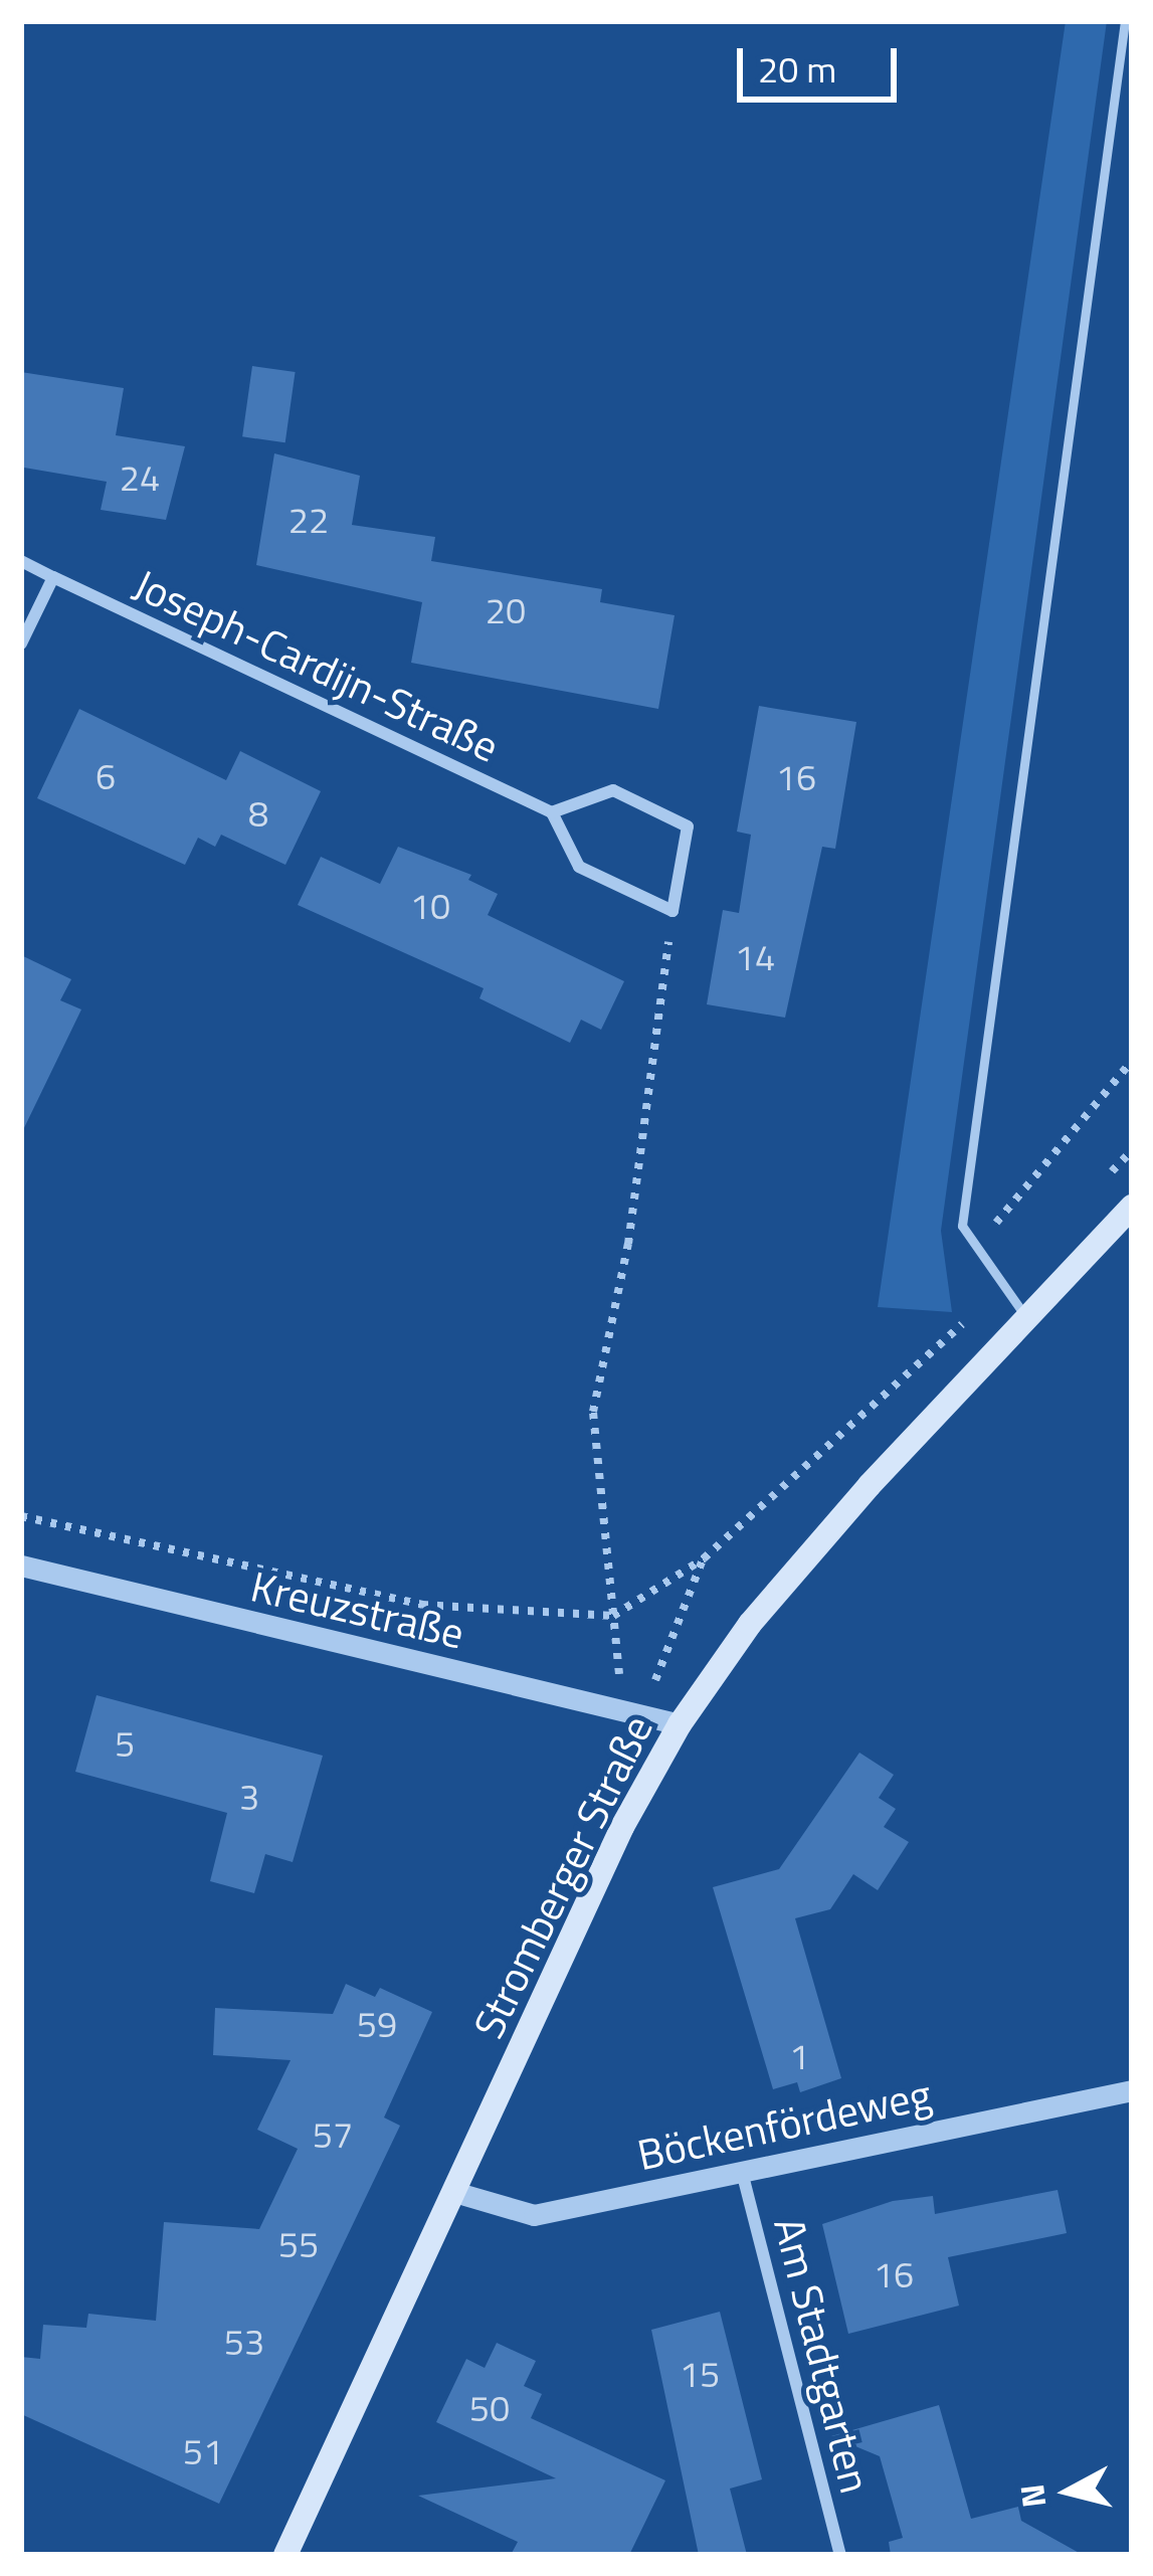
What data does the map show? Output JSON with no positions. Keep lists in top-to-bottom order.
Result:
{
  "streets": {
    "main road": ["Stromberger Straße"],
    "street": [
      "Joseph-Cardijn-Straße",
      "Kreuzstraße",
      "Böckenfördeweg",
      "Am Stadtgarten"
    ]
  },
  "crossings": [
    ["Kreuzstraße", "Stromberger Straße"],
    ["Stromberger Straße", "Böckenfördeweg"],
    ["Böckenfördeweg", "Am Stadtgarten"]
  ],
  "house_numbers": [
    "24",
    "22",
    "20",
    "6",
    "16",
    "8",
    "10",
    "14",
    "5",
    "3",
    "59",
    "1",
    "57",
    "55",
    "16",
    "53",
    "15",
    "50",
    "51"
  ],
  "scale_bar": "20 m",
  "north": "left"
}
